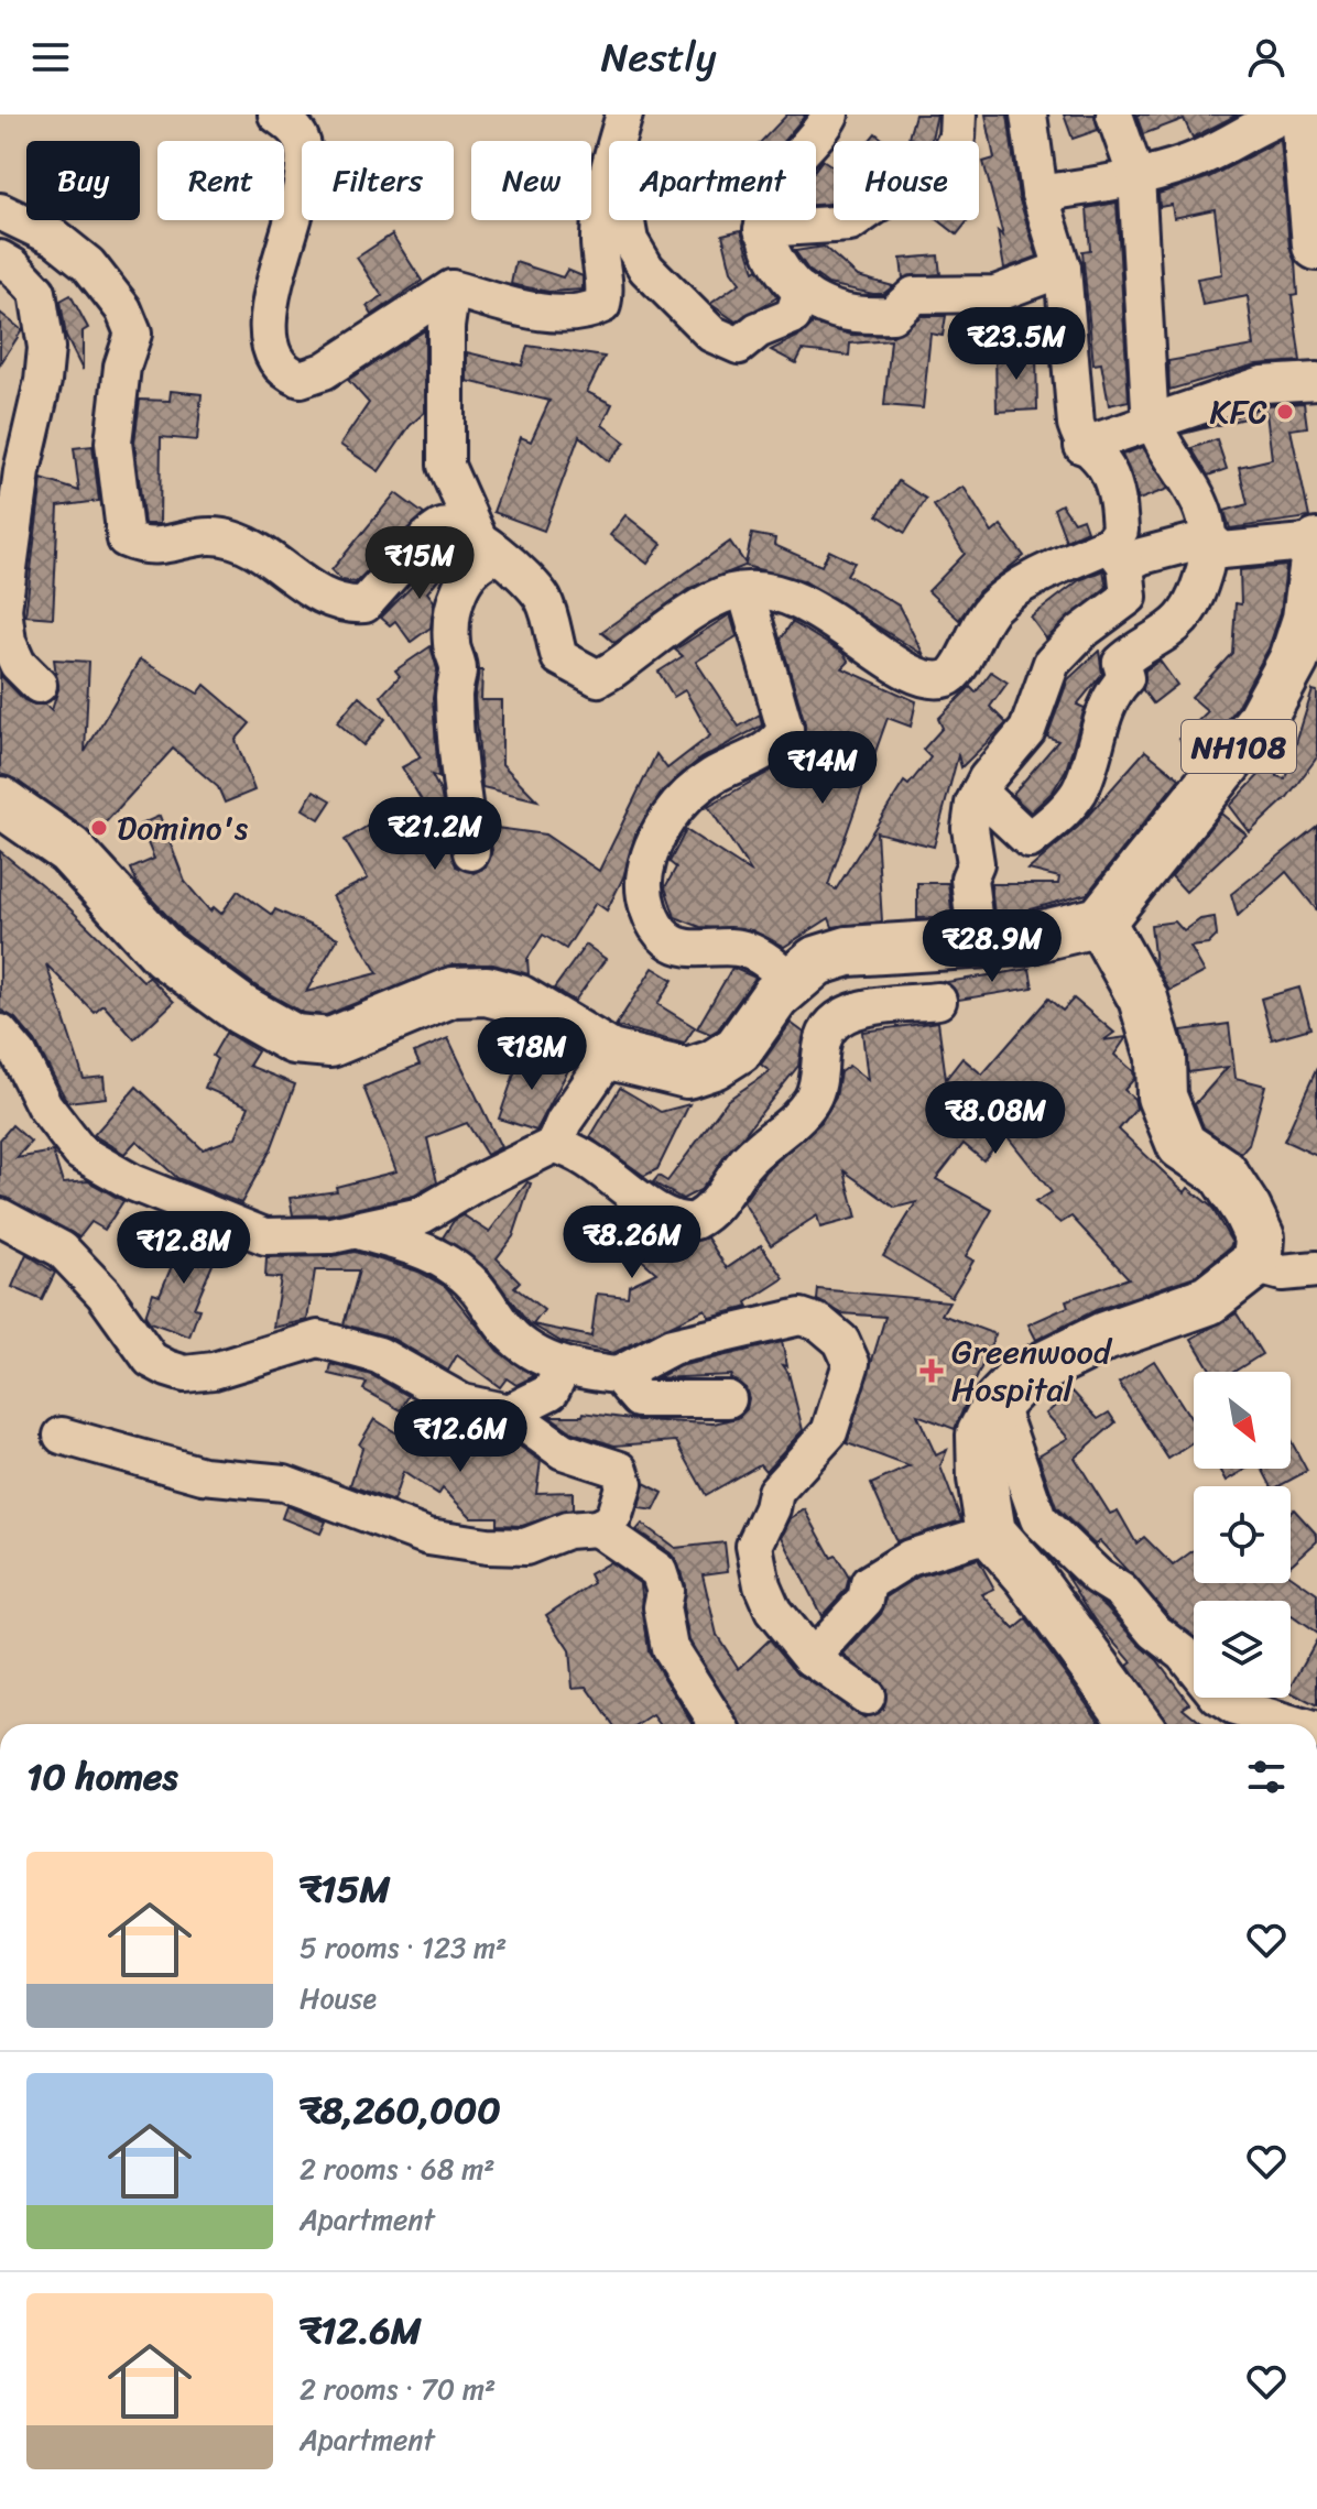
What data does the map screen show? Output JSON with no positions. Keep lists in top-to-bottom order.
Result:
{
  "streets": {
    "highway": ["NH108"]
  },
  "places": {
    "other": ["KFC", "Domino's"],
    "health": ["Greenwood Hospital"]
  },
  "north": "bottom right",
  "page": {
    "header": "Nestly",
    "chip": [
      "Buy",
      "Rent",
      "Filters",
      "New",
      "Apartment",
      "House"
    ],
    "price": [
      "₹23.5M",
      "₹15M",
      "₹14M",
      "₹21.2M",
      "₹28.9M",
      "₹18M",
      "₹8.08M",
      "₹8.26M",
      "₹12.8M",
      "₹12.6M"
    ],
    "heading": "10 homes",
    "list": [
      {
        "name": "₹15M",
        "note": "5 rooms · 123 m² · House"
      },
      {
        "name": "₹8,260,000",
        "note": "2 rooms · 68 m² · Apartment"
      },
      {
        "name": "₹12.6M",
        "note": "2 rooms · 70 m² · Apartment"
      }
    ]
  }
}
